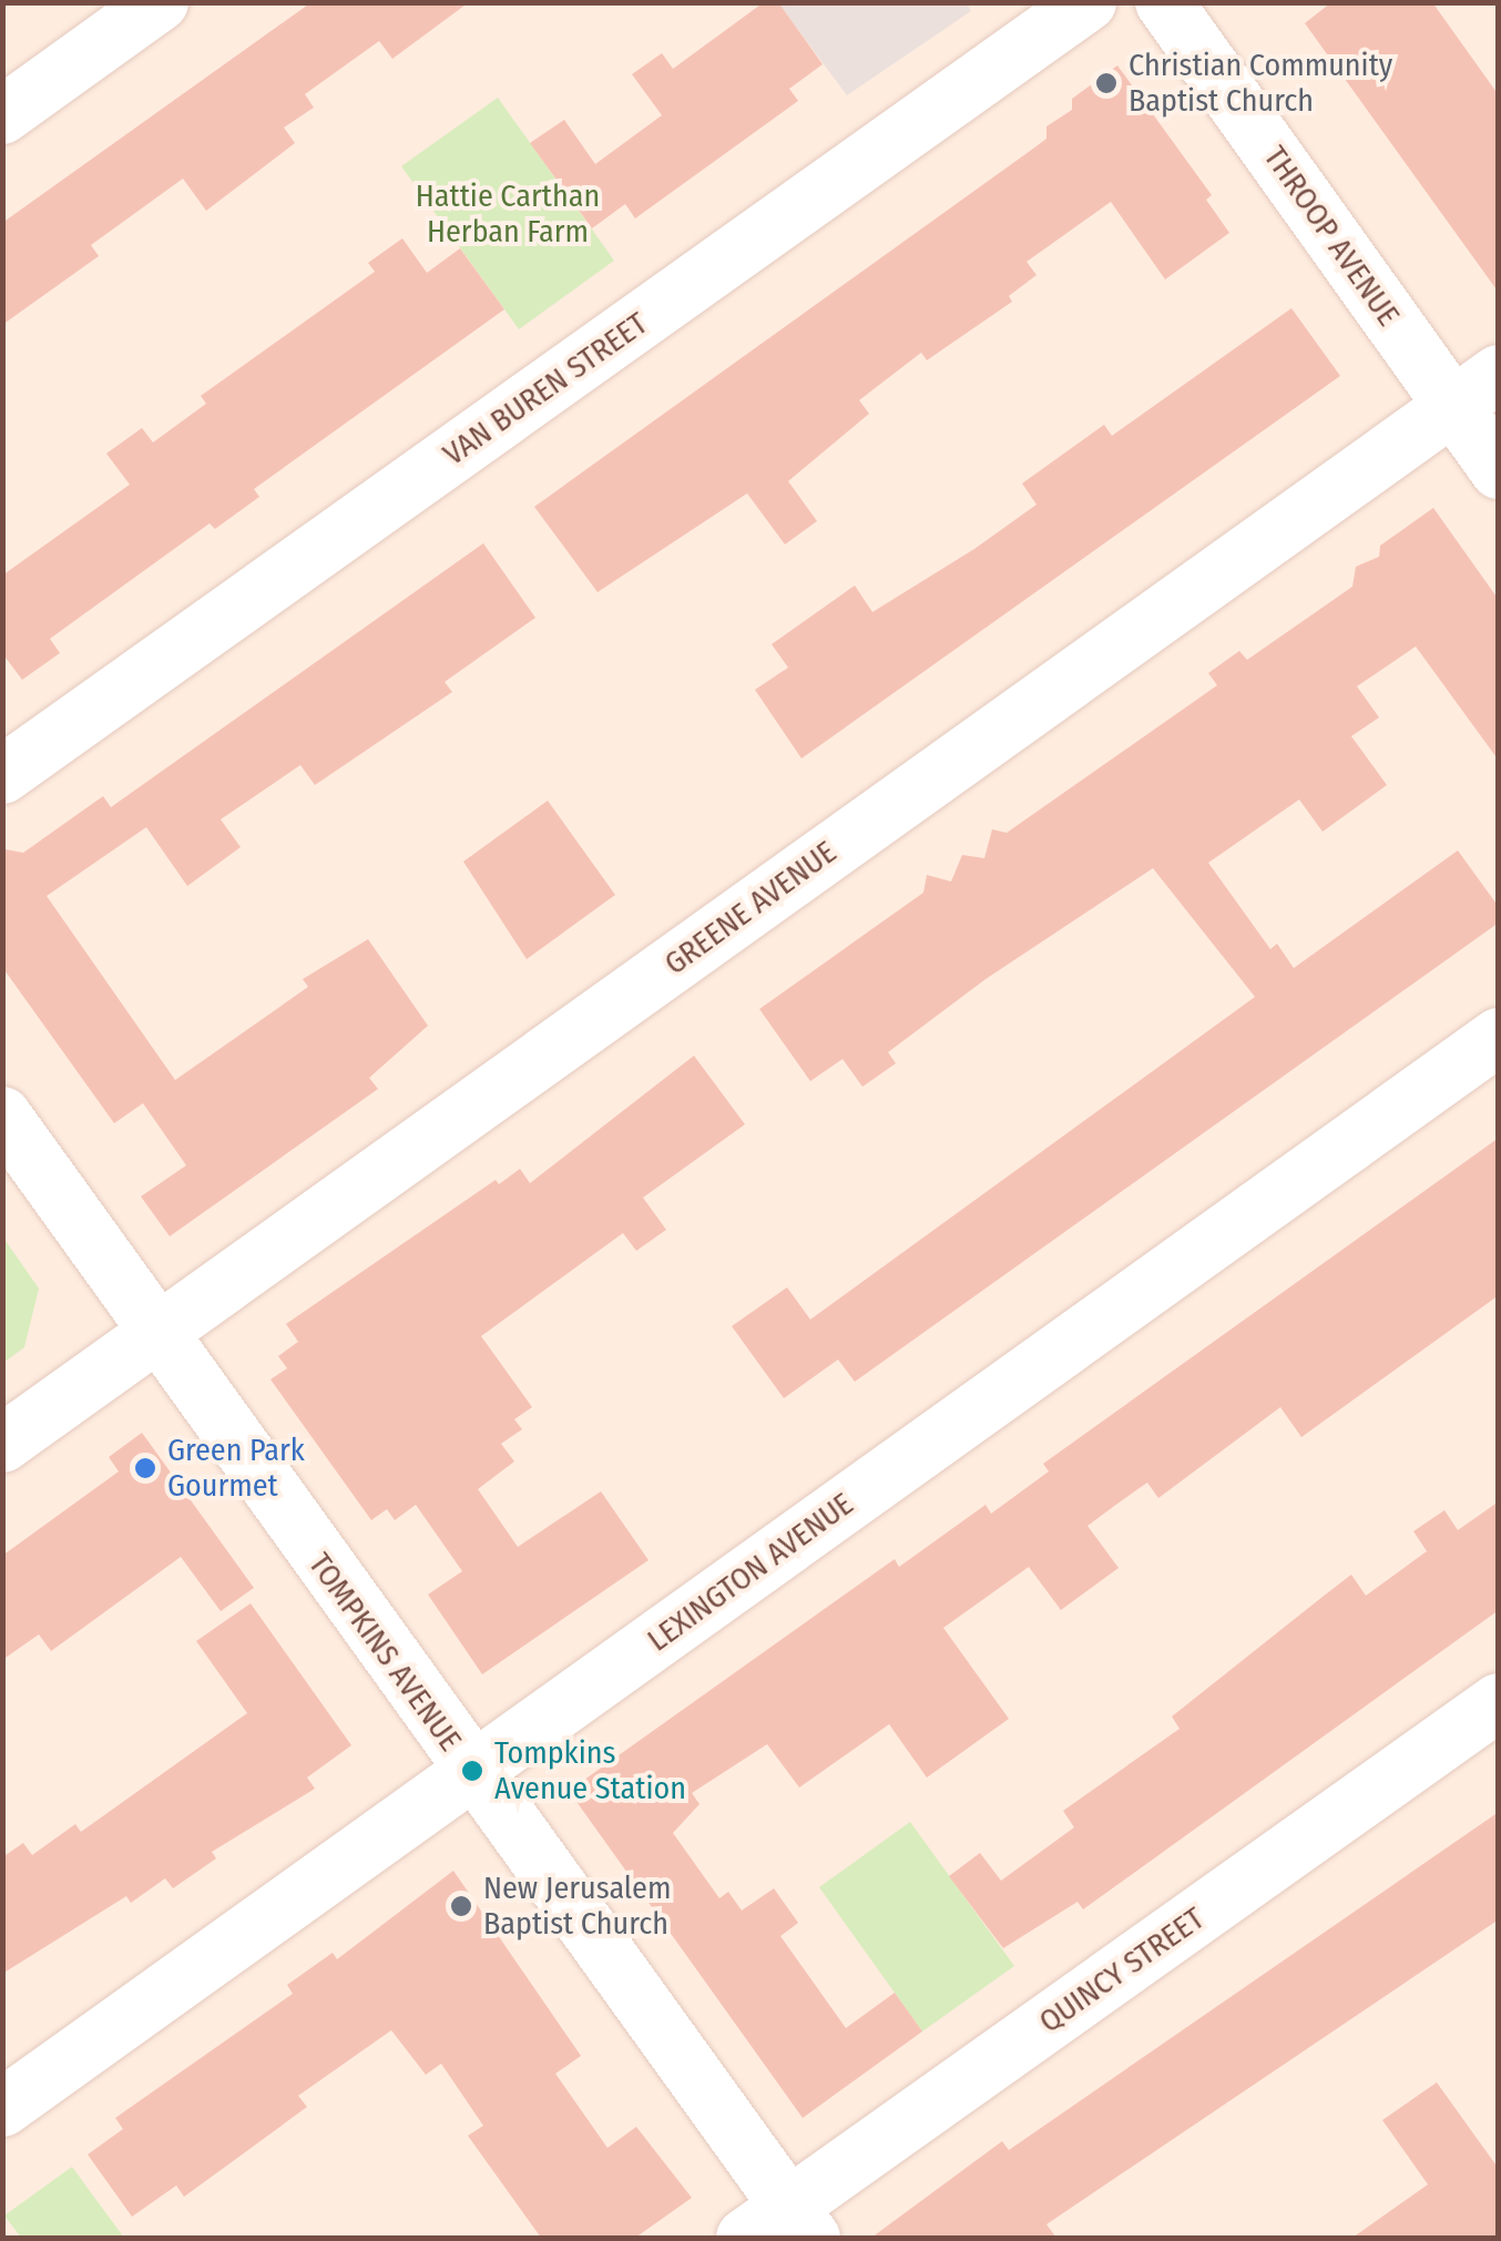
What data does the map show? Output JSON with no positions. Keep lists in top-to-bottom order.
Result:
{
  "streets": {
    "street": [
      "THROOP AVENUE",
      "VAN BUREN STREET",
      "GREENE AVENUE",
      "LEXINGTON AVENUE",
      "TOMPKINS AVENUE",
      "QUINCY STREET"
    ]
  },
  "crossings": [
    ["THROOP AVENUE", "GREENE AVENUE"],
    ["GREENE AVENUE", "TOMPKINS AVENUE"],
    ["LEXINGTON AVENUE", "TOMPKINS AVENUE"],
    ["TOMPKINS AVENUE", "QUINCY STREET"]
  ],
  "parks": ["Hattie Carthan Herban Farm"],
  "places": [
    "Christian Community Baptist Church",
    "Green Park Gourmet",
    "Tompkins Avenue Station",
    "New Jerusalem Baptist Church"
  ]
}
